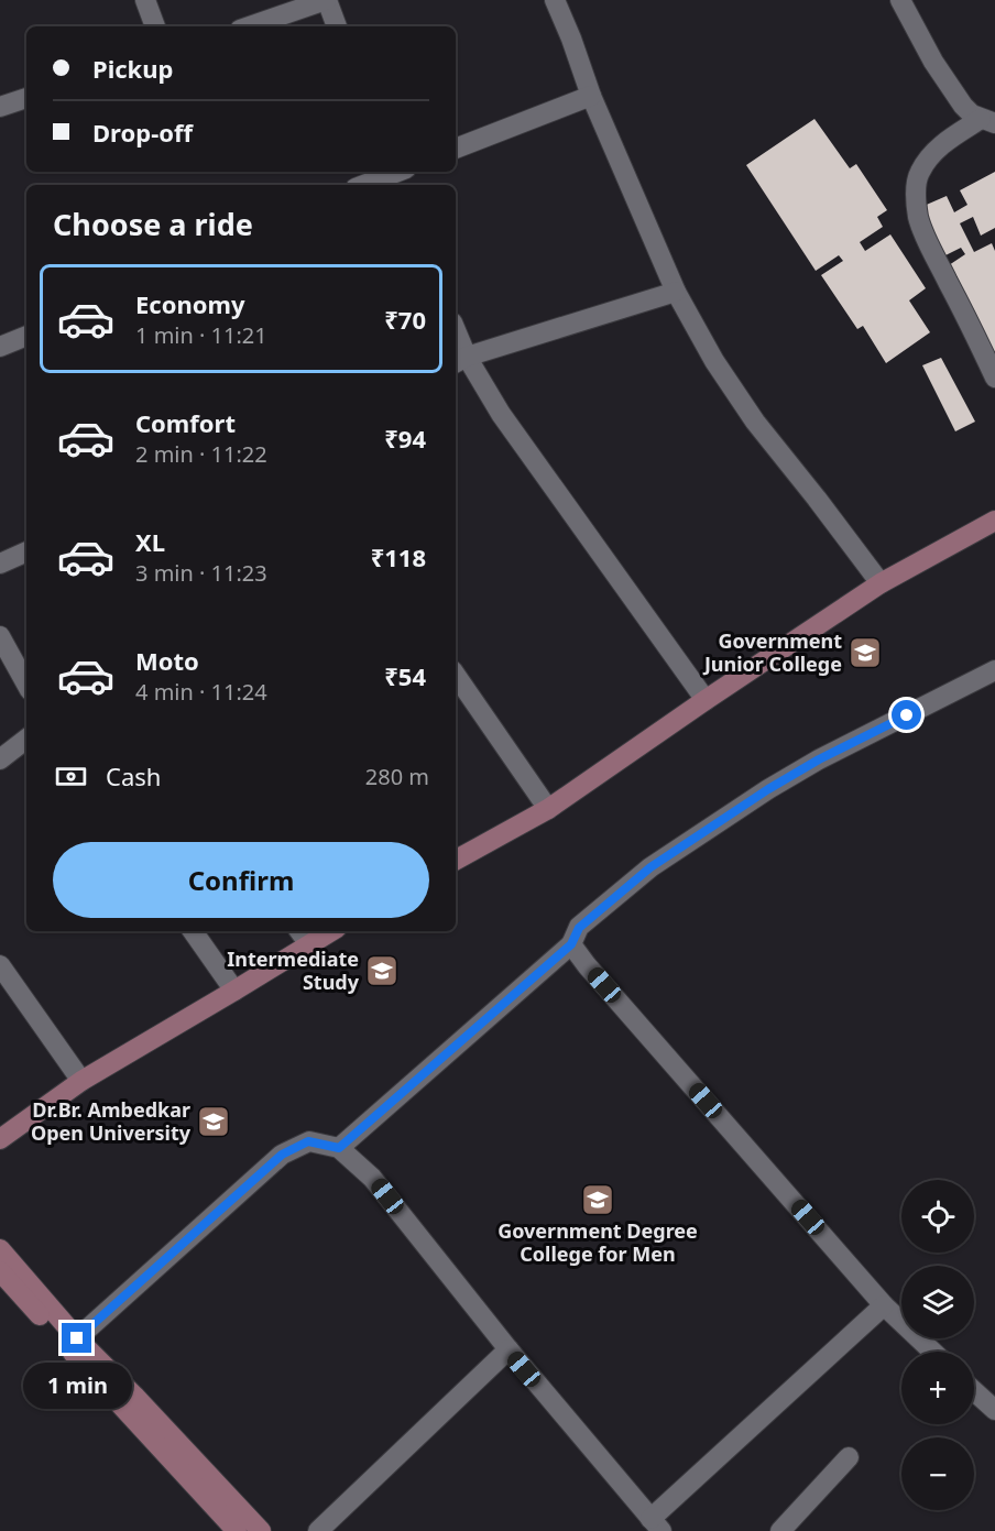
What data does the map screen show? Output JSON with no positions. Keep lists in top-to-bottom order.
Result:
{
  "places": {
    "school or university": [
      "Government Junior College",
      "Intermediate Study",
      "Dr.Br. Ambedkar Open University",
      "Government Degree College for Men"
    ]
  },
  "page": {
    "banner": ["Pickup", "Drop-off"],
    "heading": "Choose a ride",
    "list": [
      {
        "name": "Economy",
        "note": "1 min · 11:21",
        "value": "₹70"
      },
      {
        "name": "Comfort",
        "note": "2 min · 11:22",
        "value": "₹94"
      },
      {
        "name": "XL",
        "note": "3 min · 11:23",
        "value": "₹118"
      },
      {
        "name": "Moto",
        "note": "4 min · 11:24",
        "value": "₹54"
      }
    ],
    "pay": ["Cash", "280 m"],
    "buttons": "Confirm",
    "map_buttons": ["+", "−"],
    "bubble": "1 min"
  }
}
